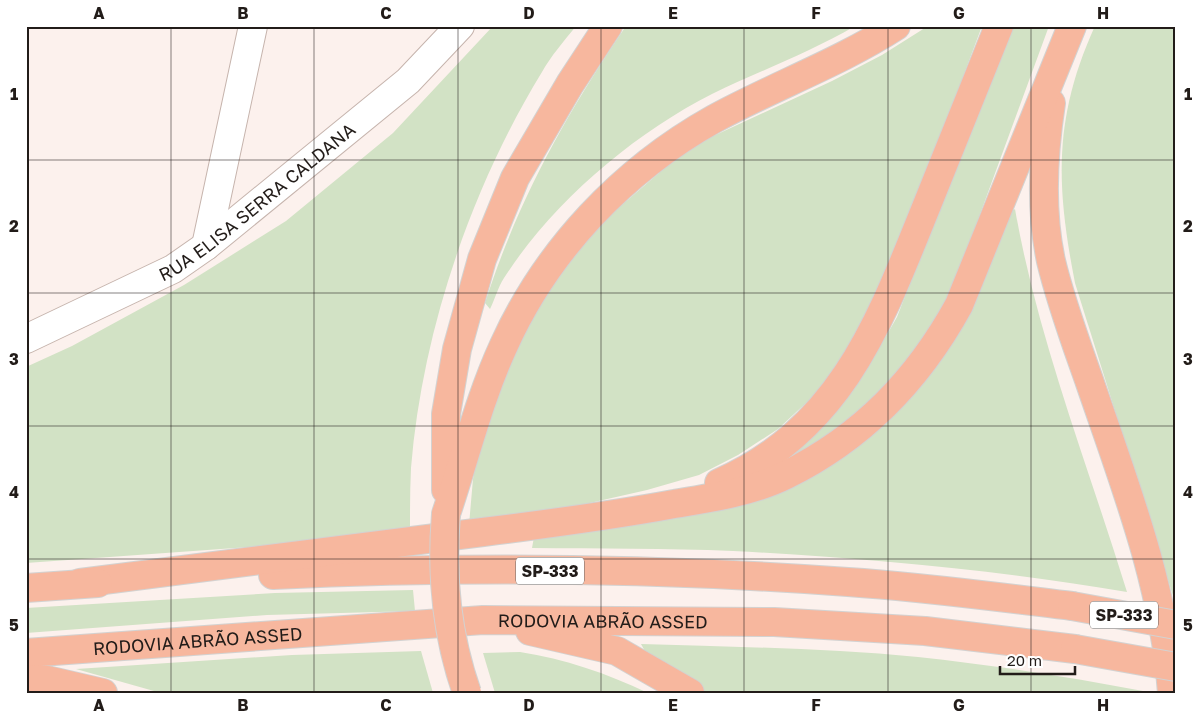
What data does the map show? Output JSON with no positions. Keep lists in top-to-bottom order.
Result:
{
  "streets": {
    "highway": ["SP-333", "RODOVIA ABRÃO ASSED"],
    "street": ["RUA ELISA SERRA CALDANA"]
  },
  "scale_bar": "20 m",
  "grid": {
    "columns": [
      "A",
      "B",
      "C",
      "D",
      "E",
      "F",
      "G",
      "H"
    ],
    "rows": [
      "1",
      "2",
      "3",
      "4",
      "5"
    ]
  }
}
